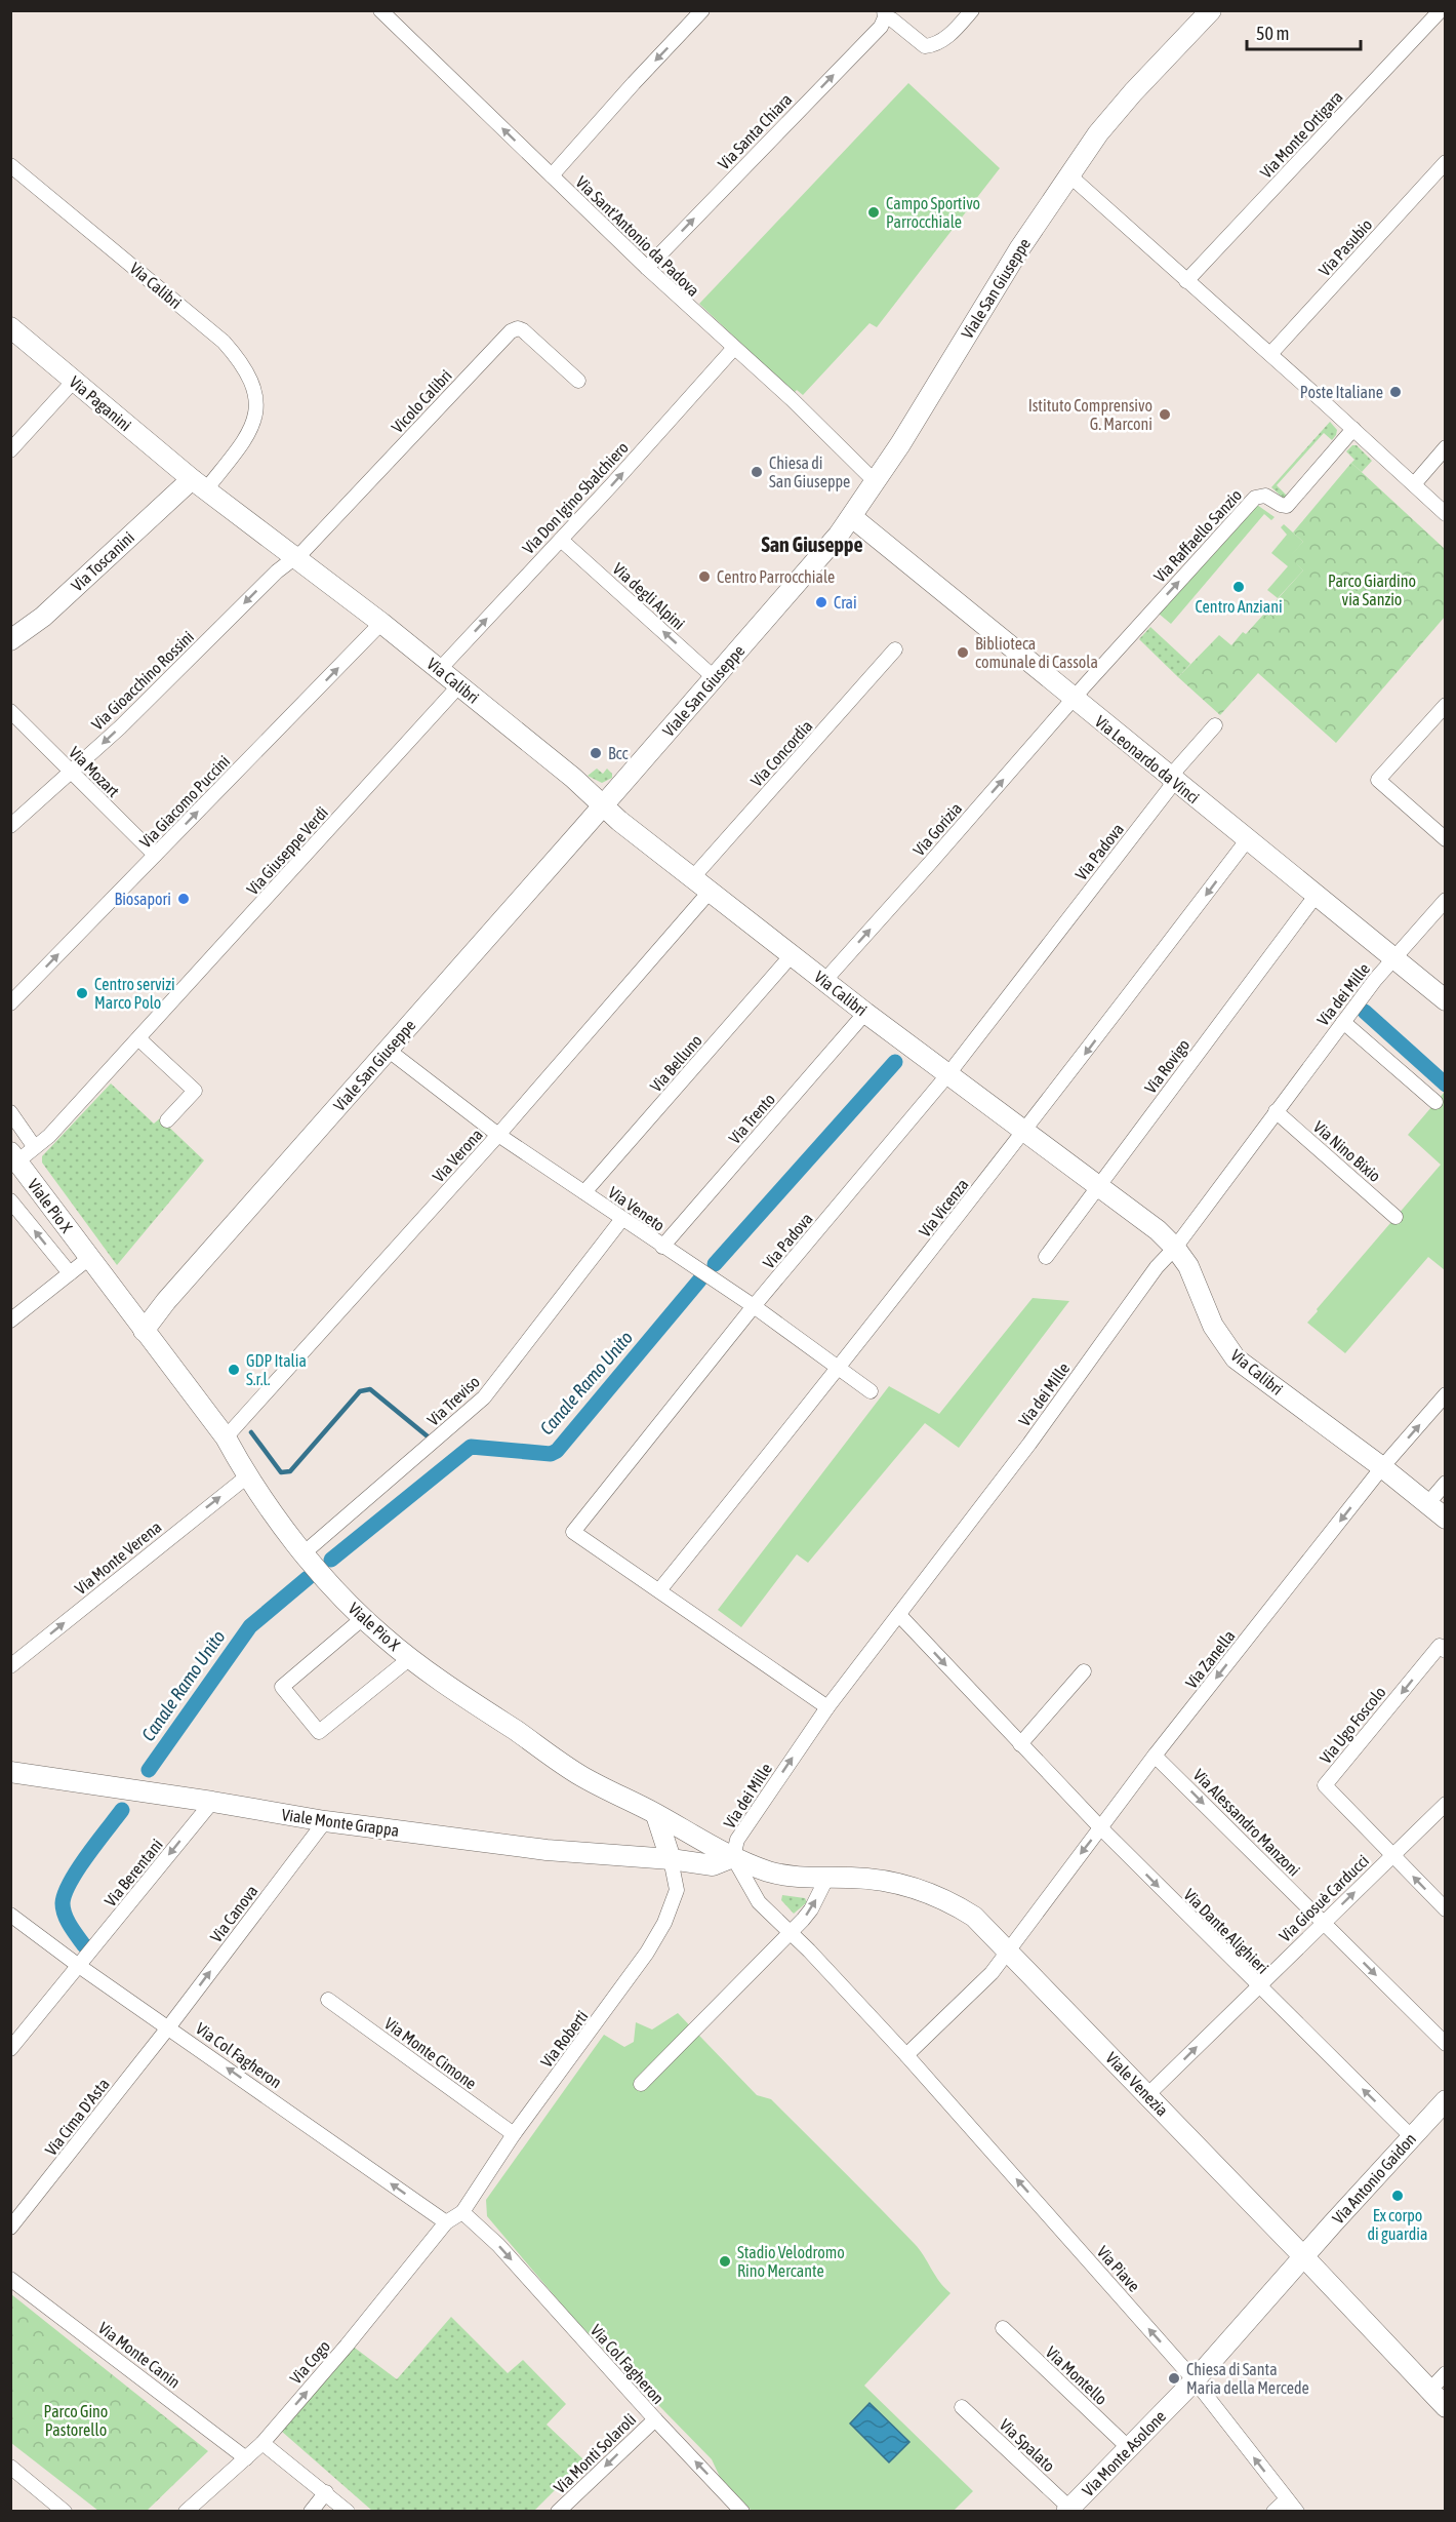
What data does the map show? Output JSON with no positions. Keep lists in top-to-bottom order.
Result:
{
  "streets": {
    "street": [
      "Via Santa Chiara",
      "Via Monte Ortigara",
      "Via Sant'Antonio da Padova",
      "Via Pasubio",
      "Via Calibri",
      "Viale San Giuseppe",
      "Vicolo Calibri",
      "Via Paganini",
      "Via Don Igino Sbalchiero",
      "Via Raffaello Sanzio",
      "Via Toscanini",
      "Via degli Alpini",
      "Via Gioacchino Rossini",
      "Via Concordia",
      "Via Leonardo da Vinci",
      "Via Mozart",
      "Via Giacomo Puccini",
      "Via Gorizia",
      "Via Giuseppe Verdi",
      "Via Padova",
      "Via dei Mille",
      "Via Belluno",
      "Via Rovigo",
      "Via Trento",
      "Via Nino Bixio",
      "Via Verona",
      "Viale Pio X",
      "Via Vicenza",
      "Via Veneto",
      "Via Treviso",
      "Via Monte Verena",
      "Via Zanella",
      "Via Ugo Foscolo",
      "Viale Monte Grappa",
      "Via Alessandro Manzoni",
      "Via Berentani",
      "Via Giosuè Carducci",
      "Via Canova",
      "Via Dante Alighieri",
      "Via Roberti",
      "Via Monte Cimone",
      "Via Col Fagheron",
      "Viale Venezia",
      "Via Cima D'Asta",
      "Via Antonio Gaidon",
      "Via Piave",
      "Via Monte Canin",
      "Via Cogo",
      "Via Montello",
      "Via Spalato",
      "Via Monti Solaroli",
      "Via Monte Asolone"
    ]
  },
  "crossings": [
    ["Via Santa Chiara", "Via Sant'Antonio da Padova"],
    ["Via Sant'Antonio da Padova", "Viale San Giuseppe"],
    ["Via Sant'Antonio da Padova", "Via Don Igino Sbalchiero"],
    ["Via Calibri", "Viale San Giuseppe"],
    ["Via Calibri", "Vicolo Calibri"],
    ["Via Calibri", "Via Paganini"],
    ["Via Calibri", "Via Don Igino Sbalchiero"],
    ["Via Calibri", "Via Toscanini"],
    ["Via Calibri", "Via Gioacchino Rossini"],
    ["Via Calibri", "Via Concordia"],
    ["Via Calibri", "Via Giacomo Puccini"],
    ["Via Calibri", "Via Gorizia"],
    ["Via Calibri", "Via Giuseppe Verdi"],
    ["Via Calibri", "Via Padova"],
    ["Via Calibri", "Via dei Mille"],
    ["Via Calibri", "Via Belluno"],
    ["Via Calibri", "Via Rovigo"],
    ["Via Calibri", "Via Trento"],
    ["Via Calibri", "Via Verona"],
    ["Via Calibri", "Via Vicenza"],
    ["Via Calibri", "Via Zanella"],
    ["Viale San Giuseppe", "Via degli Alpini"],
    ["Viale San Giuseppe", "Via Leonardo da Vinci"],
    ["Viale San Giuseppe", "Viale Pio X"],
    ["Viale San Giuseppe", "Via Veneto"],
    ["Vicolo Calibri", "Via Gioacchino Rossini"],
    ["Via Paganini", "Via Toscanini"],
    ["Via Don Igino Sbalchiero", "Via degli Alpini"],
    ["Via Raffaello Sanzio", "Via Leonardo da Vinci"],
    ["Via Raffaello Sanzio", "Via Gorizia"],
    ["Via Gioacchino Rossini", "Via Mozart"],
    ["Via Leonardo da Vinci", "Via Gorizia"],
    ["Via Leonardo da Vinci", "Via Padova"],
    ["Via Leonardo da Vinci", "Via dei Mille"],
    ["Via Leonardo da Vinci", "Via Rovigo"],
    ["Via Leonardo da Vinci", "Via Vicenza"],
    ["Via Mozart", "Via Giacomo Puccini"],
    ["Via Giuseppe Verdi", "Viale Pio X"],
    ["Via Padova", "Via dei Mille"],
    ["Via Padova", "Via Vicenza"],
    ["Via Padova", "Via Veneto"],
    ["Via dei Mille", "Via Nino Bixio"],
    ["Via dei Mille", "Viale Pio X"],
    ["Via dei Mille", "Viale Monte Grappa"],
    ["Via dei Mille", "Via Dante Alighieri"],
    ["Via dei Mille", "Via Piave"],
    ["Via Belluno", "Via Veneto"],
    ["Via Trento", "Via Veneto"],
    ["Via Verona", "Viale Pio X"],
    ["Via Verona", "Via Veneto"],
    ["Viale Pio X", "Via Treviso"],
    ["Viale Pio X", "Via Monte Verena"],
    ["Viale Pio X", "Viale Monte Grappa"],
    ["Viale Pio X", "Viale Venezia"],
    ["Viale Pio X", "Via Piave"],
    ["Via Vicenza", "Via Veneto"],
    ["Via Veneto", "Via Treviso"],
    ["Via Zanella", "Via Alessandro Manzoni"],
    ["Via Zanella", "Via Dante Alighieri"],
    ["Via Zanella", "Viale Venezia"],
    ["Via Ugo Foscolo", "Via Giosuè Carducci"],
    ["Viale Monte Grappa", "Via Berentani"],
    ["Viale Monte Grappa", "Via Canova"],
    ["Viale Monte Grappa", "Via Roberti"],
    ["Viale Monte Grappa", "Via Piave"],
    ["Via Alessandro Manzoni", "Via Giosuè Carducci"],
    ["Via Berentani", "Via Col Fagheron"],
    ["Via Giosuè Carducci", "Via Dante Alighieri"],
    ["Via Giosuè Carducci", "Viale Venezia"],
    ["Via Canova", "Via Col Fagheron"],
    ["Via Canova", "Via Cima D'Asta"],
    ["Via Dante Alighieri", "Via Antonio Gaidon"],
    ["Via Roberti", "Via Monte Cimone"],
    ["Via Roberti", "Via Col Fagheron"],
    ["Via Roberti", "Via Cogo"],
    ["Via Col Fagheron", "Via Cima D'Asta"],
    ["Via Col Fagheron", "Via Cogo"],
    ["Via Col Fagheron", "Via Monti Solaroli"],
    ["Viale Venezia", "Via Antonio Gaidon"],
    ["Viale Venezia", "Via Monte Asolone"],
    ["Via Antonio Gaidon", "Via Monte Asolone"],
    ["Via Piave", "Via Monte Asolone"],
    ["Via Monte Canin", "Via Cogo"],
    ["Via Montello", "Via Monte Asolone"],
    ["Via Spalato", "Via Monte Asolone"]
  ],
  "one_way": [
    "Via Santa Chiara",
    "Via Don Igino Sbalchiero",
    "Via Raffaello Sanzio",
    "Via degli Alpini",
    "Via Gioacchino Rossini",
    "Via Giacomo Puccini",
    "Via Gorizia",
    "Via Vicenza",
    "Via Monte Verena",
    "Via Alessandro Manzoni",
    "Via Berentani",
    "Via Giosuè Carducci",
    "Via Canova",
    "Via Piave",
    "Via Cogo",
    "Via Monti Solaroli"
  ],
  "districts": ["San Giuseppe"],
  "water": ["Canale Ramo Unito"],
  "parks": ["Parco Giardino via Sanzio", "Parco Gino Pastorello"],
  "places": [
    "Campo Sportivo Parrocchiale",
    "Poste Italiane",
    "Istituto Comprensivo G. Marconi",
    "Chiesa di San Giuseppe",
    "Centro Parrocchiale",
    "Centro Anziani",
    "Crai",
    "Biblioteca comunale di Cassola",
    "Bcc",
    "Biosapori",
    "Centro servizi Marco Polo",
    "GDP Italia S.r.l.",
    "Ex corpo di guardia",
    "Stadio Velodromo Rino Mercante",
    "Chiesa di Santa Maria della Mercede"
  ],
  "scale_bar": "50 m"
}
